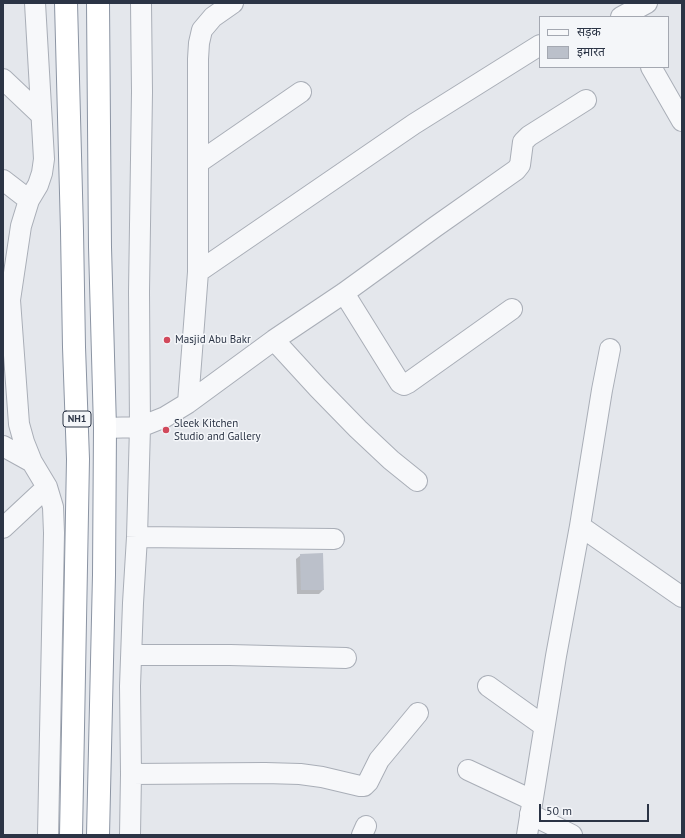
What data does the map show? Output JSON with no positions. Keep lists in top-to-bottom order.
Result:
{
  "streets": {
    "highway": ["NH1"]
  },
  "places": ["Masjid Abu Bakr", "Sleek Kitchen Studio and Gallery"],
  "legend": ["सड़क", "इमारत"],
  "scale_bar": "50 m"
}
